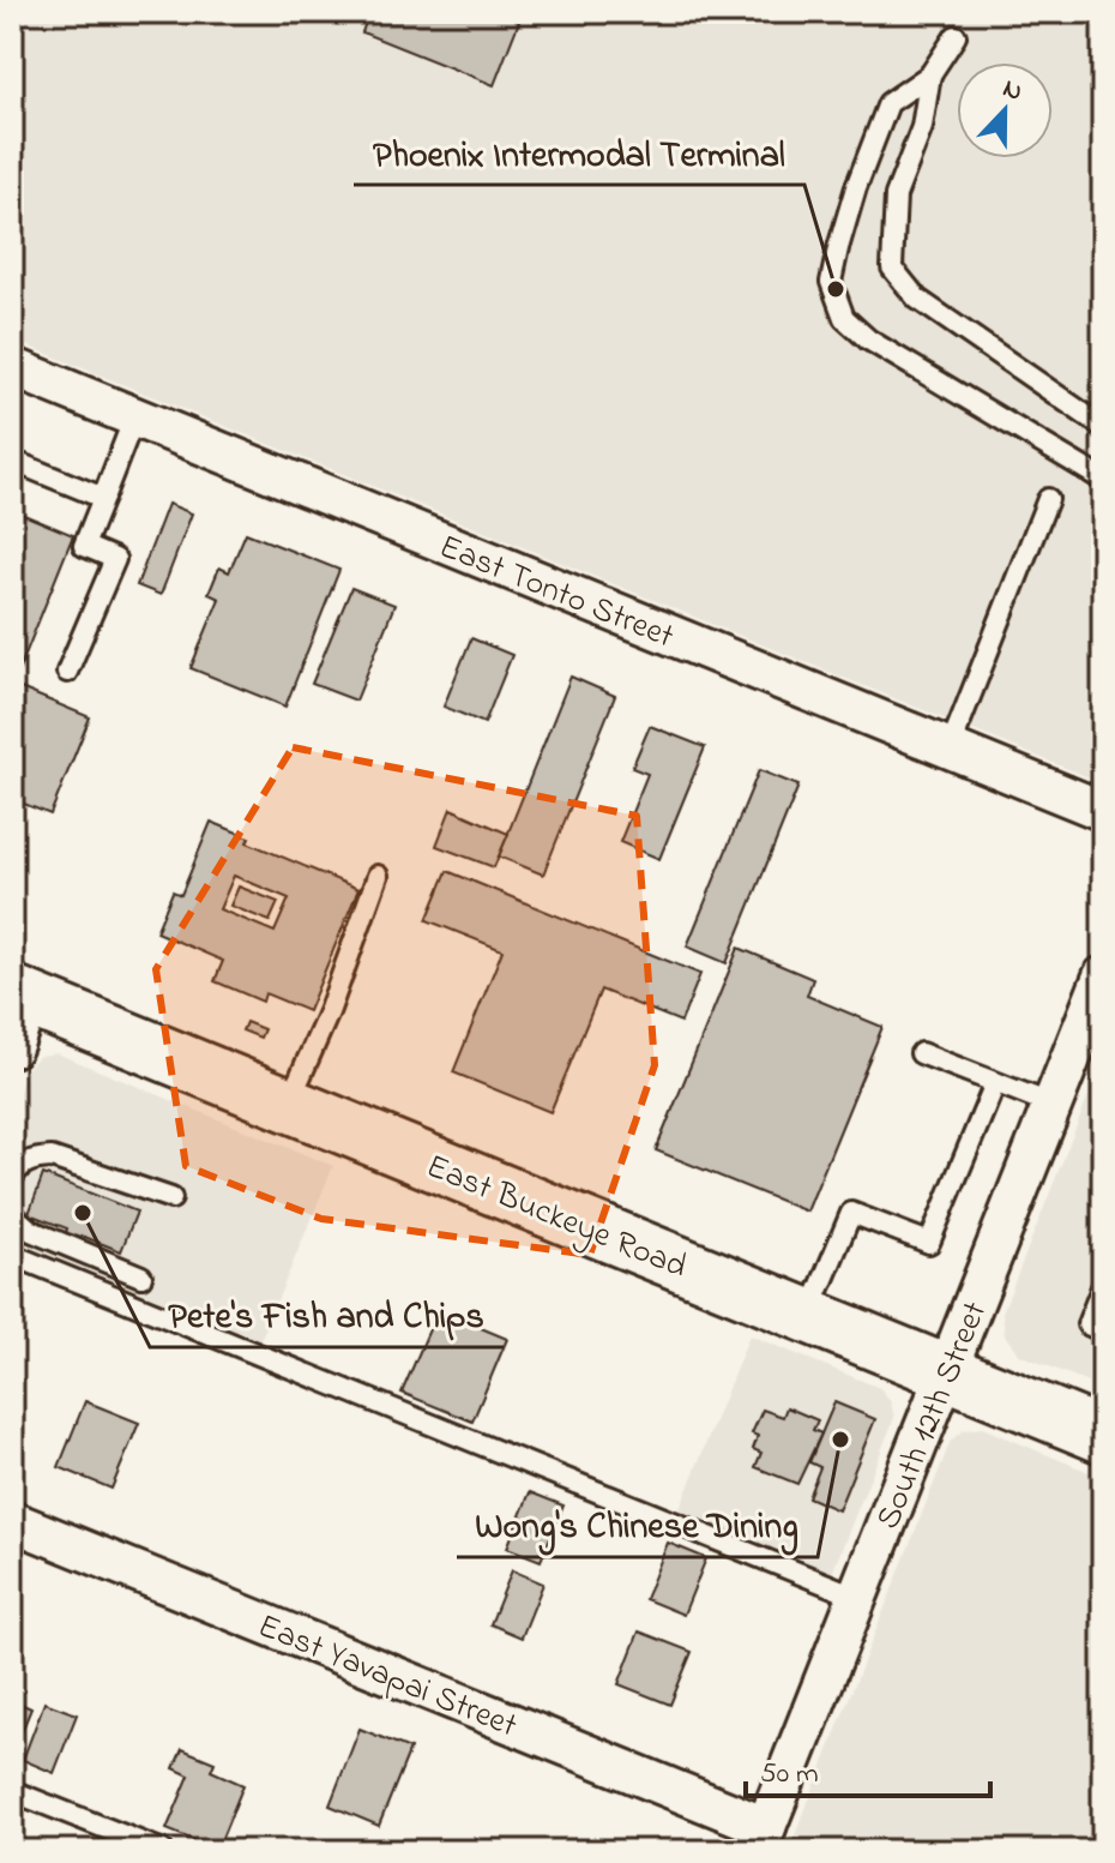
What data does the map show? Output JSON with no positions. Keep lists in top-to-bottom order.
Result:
{
  "streets": {
    "main road": ["East Buckeye Road"],
    "street": ["East Tonto Street", "South 12th Street", "East Yavapai Street"]
  },
  "crossings": [
    ["East Buckeye Road", "South 12th Street"],
    ["South 12th Street", "East Yavapai Street"]
  ],
  "places": ["Phoenix Intermodal Terminal", "Pete's Fish and Chips", "Wong's Chinese Dining"],
  "scale_bar": "50 m",
  "north": "top"
}
